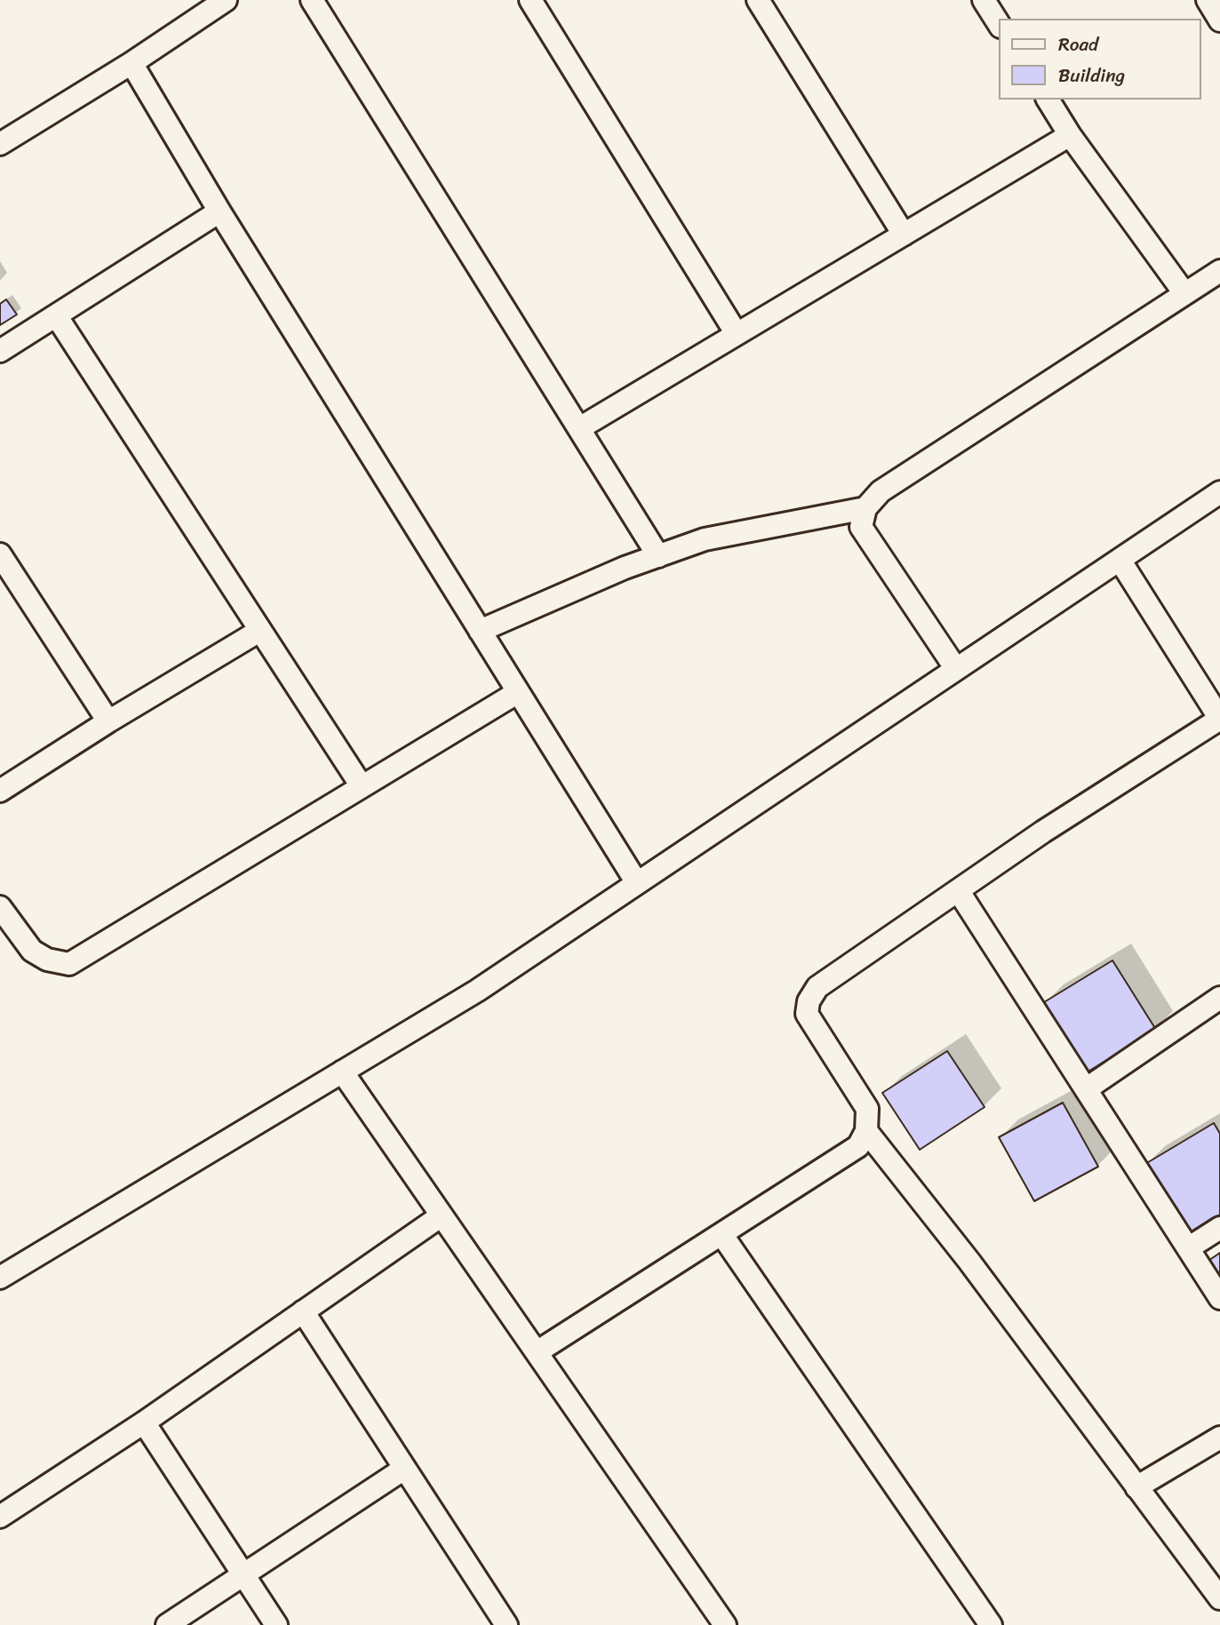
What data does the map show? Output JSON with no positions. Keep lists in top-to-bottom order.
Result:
{
  "legend": ["Road", "Building"]
}
